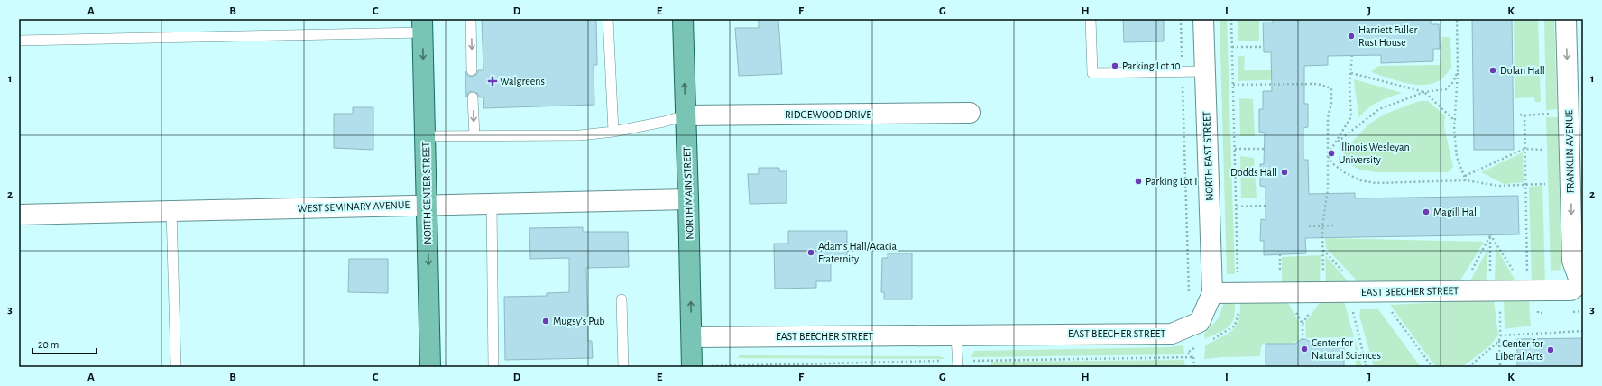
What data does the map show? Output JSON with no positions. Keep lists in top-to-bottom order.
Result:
{
  "streets": {
    "main road": ["NORTH CENTER STREET", "NORTH MAIN STREET"],
    "street": [
      "RIDGEWOOD DRIVE",
      "FRANKLIN AVENUE",
      "NORTH EAST STREET",
      "WEST SEMINARY AVENUE",
      "EAST BEECHER STREET"
    ]
  },
  "crossings": [
    ["RIDGEWOOD DRIVE", "NORTH MAIN STREET"],
    ["FRANKLIN AVENUE", "EAST BEECHER STREET"],
    ["NORTH EAST STREET", "EAST BEECHER STREET"],
    ["NORTH CENTER STREET", "WEST SEMINARY AVENUE"],
    ["NORTH MAIN STREET", "WEST SEMINARY AVENUE"],
    ["NORTH MAIN STREET", "EAST BEECHER STREET"]
  ],
  "one_way": ["FRANKLIN AVENUE", "NORTH CENTER STREET", "NORTH MAIN STREET"],
  "places": {
    "other": [
      "Harriett Fuller Rust House",
      "Parking Lot 10",
      "Dolan Hall",
      "Illinois Wesleyan University",
      "Dodds Hall",
      "Parking Lot I",
      "Magill Hall",
      "Adams Hall/Acacia Fraternity",
      "Mugsy's Pub",
      "Center for Natural Sciences",
      "Center for Liberal Arts"
    ],
    "health": ["Walgreens"]
  },
  "scale_bar": "20 m",
  "grid": {
    "columns": [
      "A",
      "B",
      "C",
      "D",
      "E",
      "F",
      "G",
      "H",
      "I",
      "J",
      "K"
    ],
    "rows": ["1", "2", "3"]
  }
}
